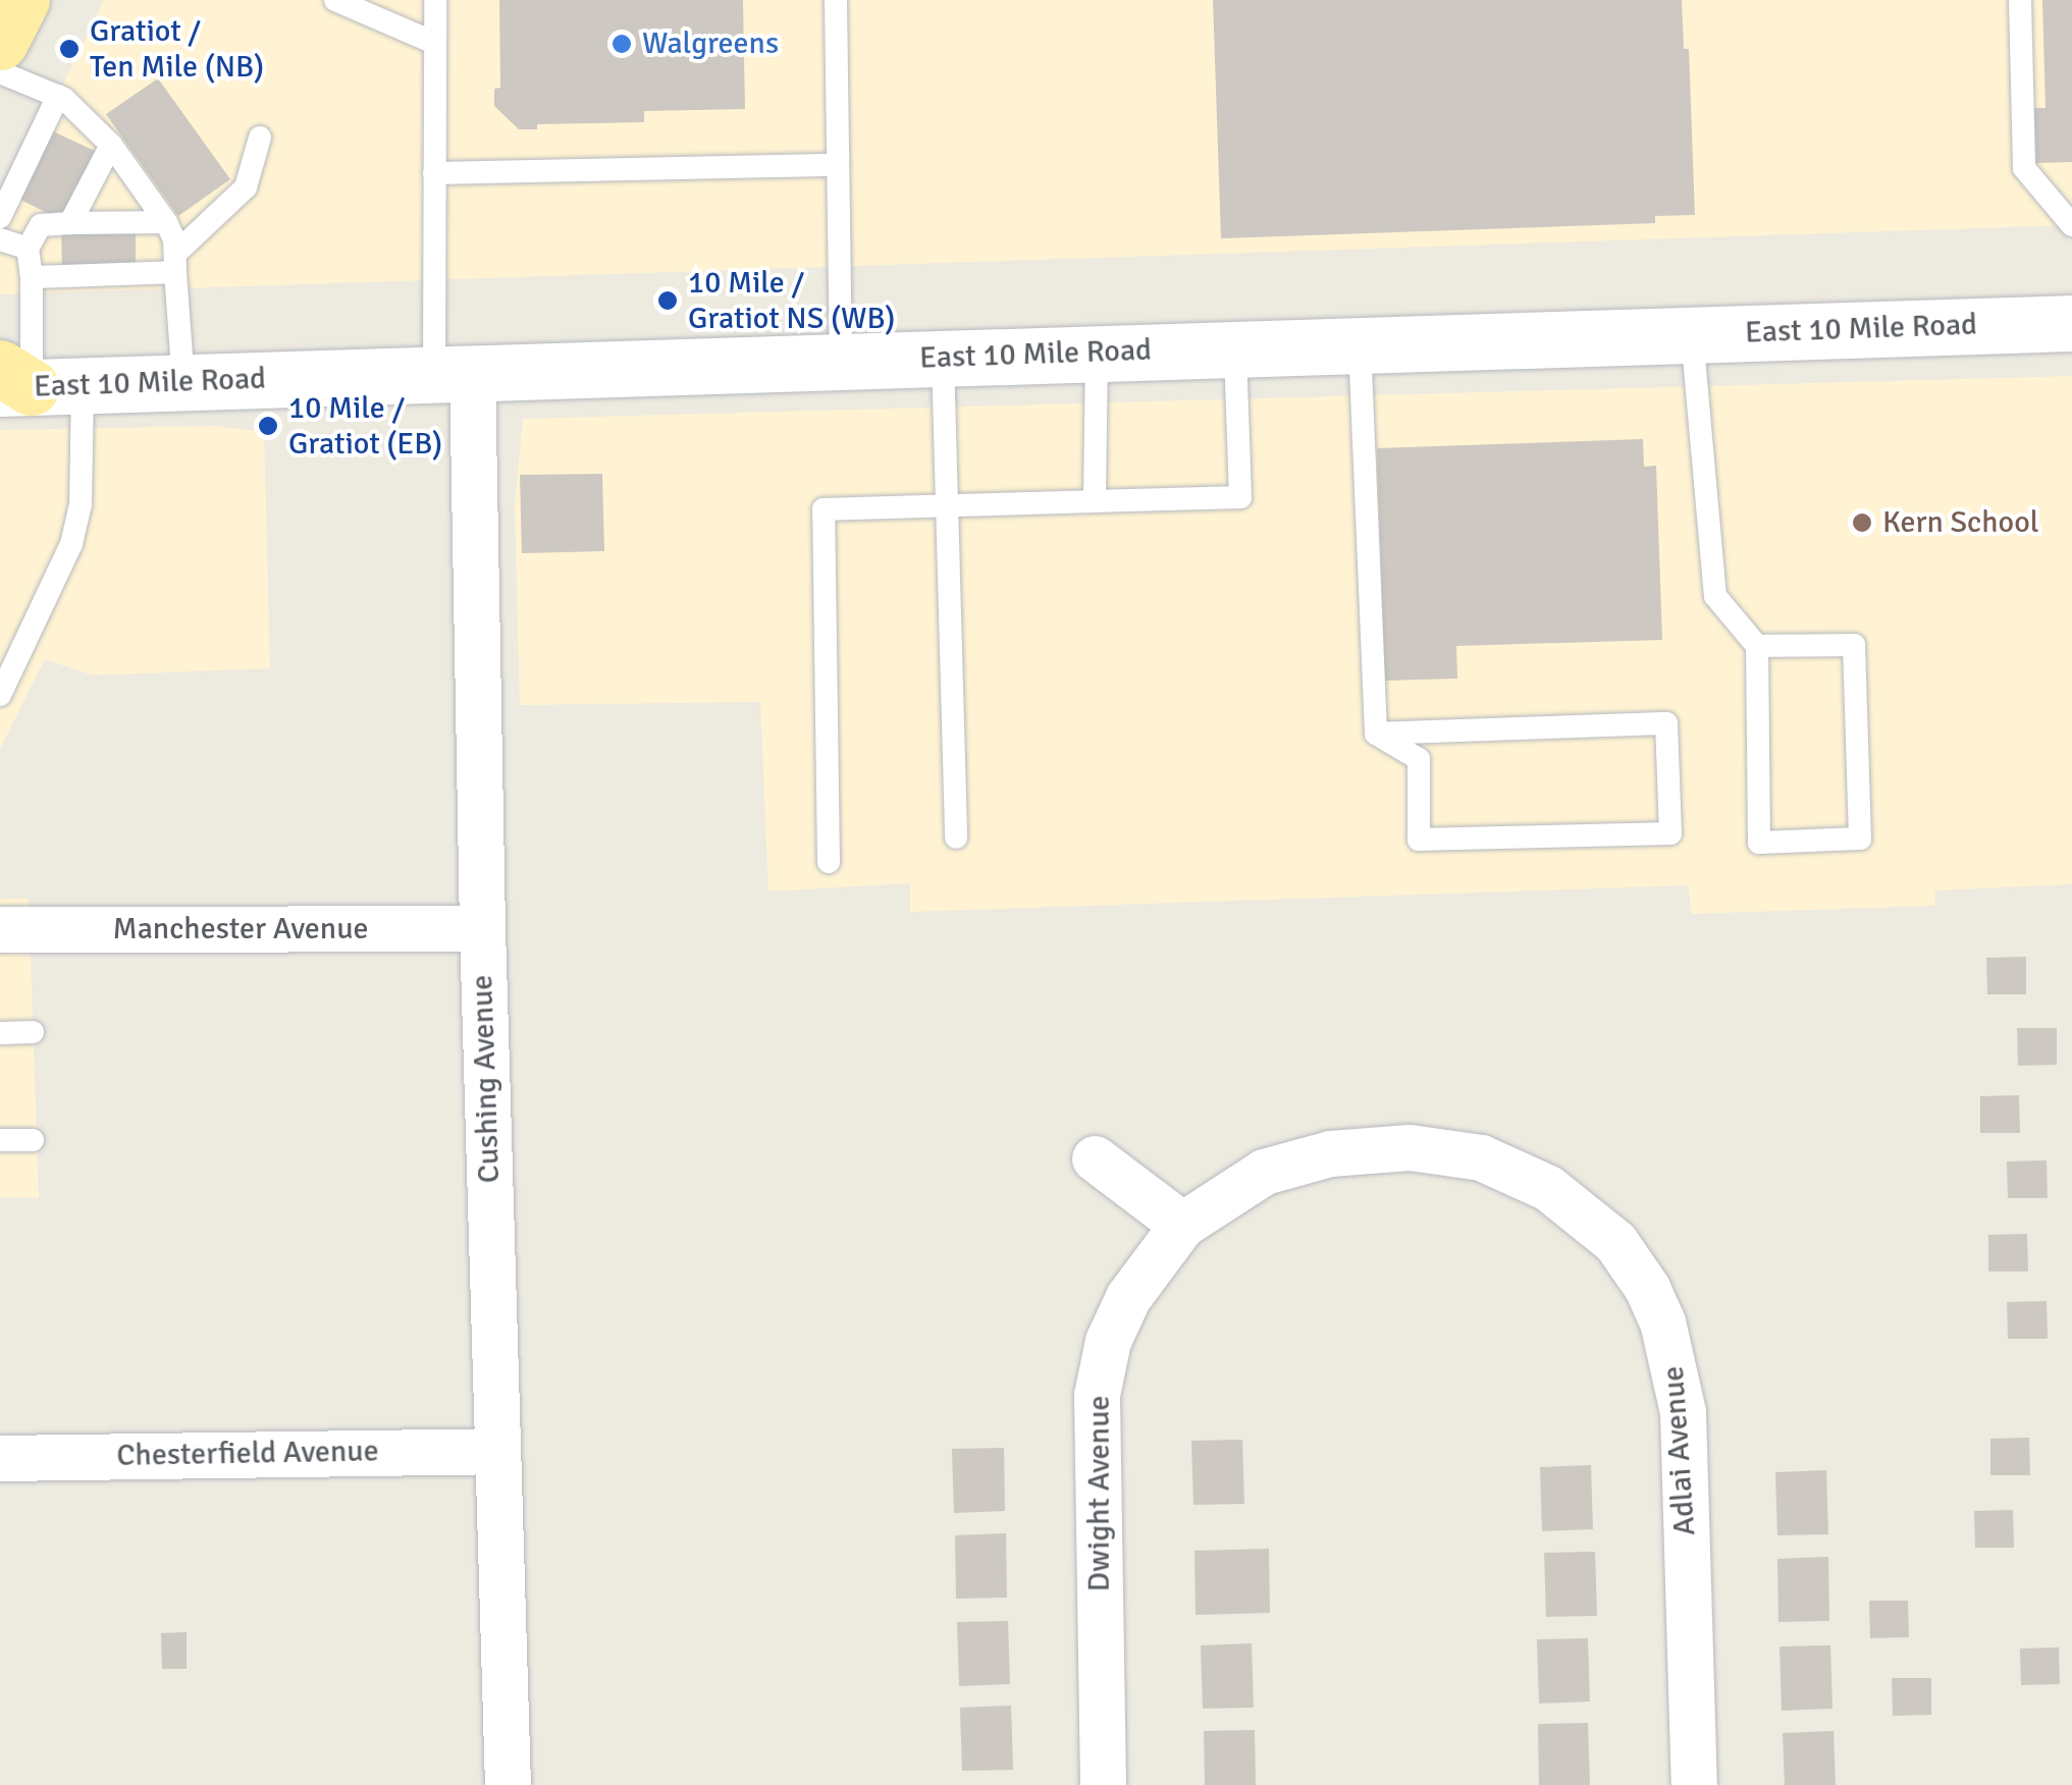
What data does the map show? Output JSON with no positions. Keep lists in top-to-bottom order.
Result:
{
  "streets": {
    "main road": ["East 10 Mile Road"],
    "street": [
      "Manchester Avenue",
      "Cushing Avenue",
      "Adlai Avenue",
      "Chesterfield Avenue",
      "Dwight Avenue"
    ]
  },
  "crossings": [
    ["East 10 Mile Road", "Cushing Avenue"],
    ["Manchester Avenue", "Cushing Avenue"],
    ["Cushing Avenue", "Chesterfield Avenue"],
    ["Adlai Avenue", "Dwight Avenue"]
  ],
  "places": [
    "Walgreens",
    "Gratiot / Ten Mile (NB)",
    "10 Mile / Gratiot NS (WB)",
    "10 Mile / Gratiot (EB)",
    "Kern School"
  ]
}
